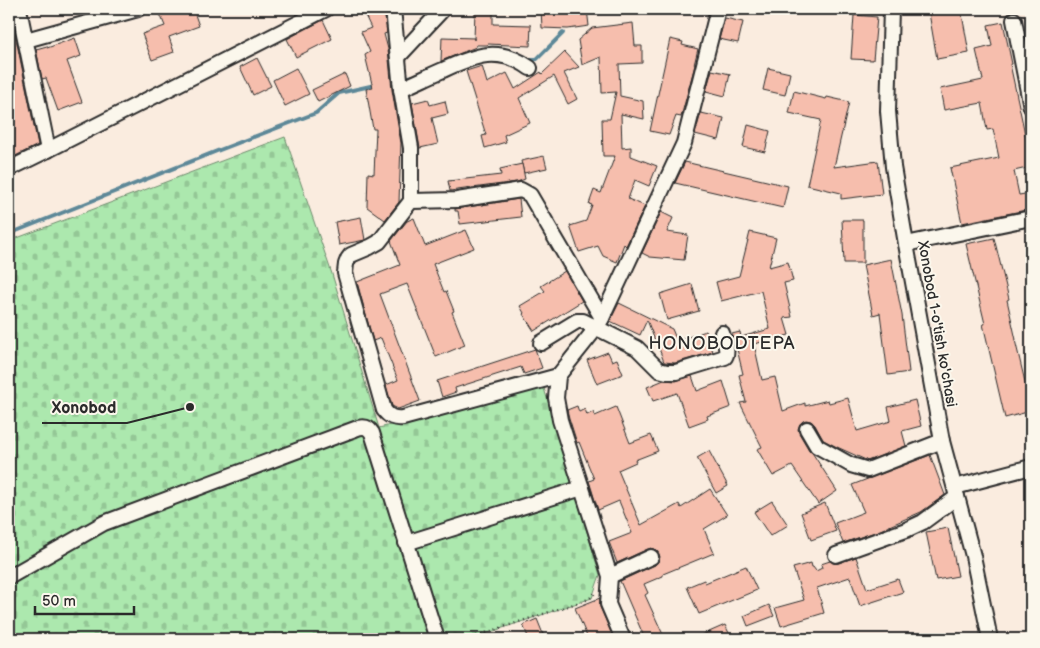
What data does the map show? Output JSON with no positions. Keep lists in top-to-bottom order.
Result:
{
  "streets": {
    "street": ["Xonobod 1-o'tish ko'chasi"]
  },
  "districts": ["HONOBODTEPA"],
  "places": ["Xonobod"],
  "scale_bar": "50 m"
}
